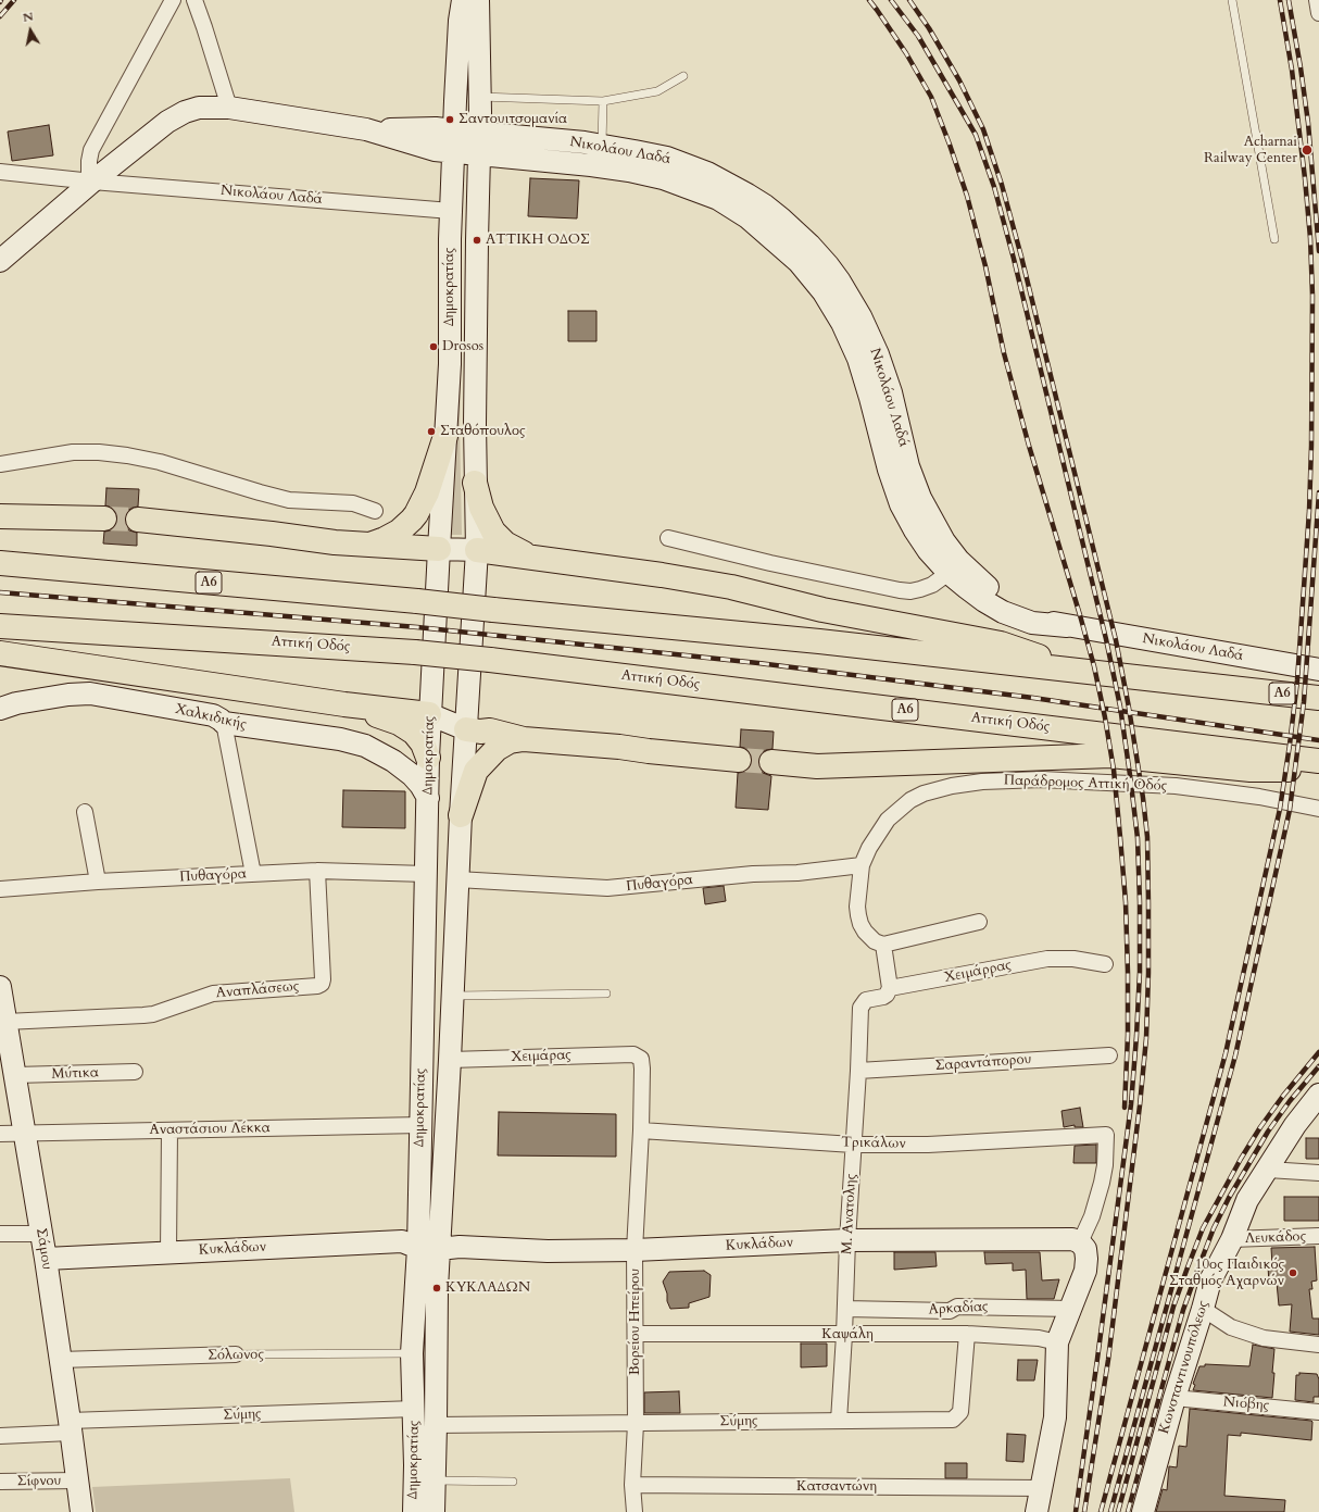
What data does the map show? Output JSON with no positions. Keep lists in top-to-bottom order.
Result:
{
  "streets": {
    "highway": ["Α6", "Αττική Οδός"],
    "street": [
      "Νικολάου Λαδά",
      "Δημοκρατίας",
      "Χαλκιδικής",
      "Παράδρομος Αττική Οδός",
      "Πυθαγόρα",
      "Χειμάρρας",
      "Αναπλάσεως",
      "Χειμάρας",
      "Σαραντάπορου",
      "Μύτικα",
      "Αναστάσιου Λέκκα",
      "Τρικάλων",
      "Μ. Ανατολης",
      "Λευκάδος",
      "Κυκλάδων",
      "Σάμου",
      "Αρκαδίας",
      "Βορείου Ηπείρου",
      "Καψάλη",
      "Σόλωνος",
      "Κωνσταντινουπόλεως",
      "Νιόβης",
      "Σύμης",
      "Σίφνου",
      "Κατσαντώνη"
    ]
  },
  "crossings": [
    ["Νικολάου Λαδά", "Δημοκρατίας"],
    ["Δημοκρατίας", "Χαλκιδικής"],
    ["Δημοκρατίας", "Πυθαγόρα"],
    ["Δημοκρατίας", "Χειμάρας"],
    ["Δημοκρατίας", "Αναστάσιου Λέκκα"],
    ["Δημοκρατίας", "Κυκλάδων"],
    ["Δημοκρατίας", "Σόλωνος"],
    ["Δημοκρατίας", "Σύμης"],
    ["Παράδρομος Αττική Οδός", "Πυθαγόρα"],
    ["Πυθαγόρα", "Αναπλάσεως"],
    ["Χειμάρρας", "Μ. Ανατολης"],
    ["Αναπλάσεως", "Σάμου"],
    ["Χειμάρας", "Βορείου Ηπείρου"],
    ["Σαραντάπορου", "Μ. Ανατολης"],
    ["Μύτικα", "Σάμου"],
    ["Αναστάσιου Λέκκα", "Σάμου"],
    ["Τρικάλων", "Μ. Ανατολης"],
    ["Τρικάλων", "Κυκλάδων"],
    ["Τρικάλων", "Βορείου Ηπείρου"],
    ["Μ. Ανατολης", "Κυκλάδων"],
    ["Μ. Ανατολης", "Αρκαδίας"],
    ["Μ. Ανατολης", "Καψάλη"],
    ["Μ. Ανατολης", "Σύμης"],
    ["Λευκάδος", "Κωνσταντινουπόλεως"],
    ["Κυκλάδων", "Σάμου"],
    ["Κυκλάδων", "Βορείου Ηπείρου"],
    ["Σάμου", "Σόλωνος"],
    ["Σάμου", "Σύμης"],
    ["Σάμου", "Σίφνου"],
    ["Βορείου Ηπείρου", "Καψάλη"],
    ["Βορείου Ηπείρου", "Σύμης"],
    ["Βορείου Ηπείρου", "Κατσαντώνη"],
    ["Καψάλη", "Σύμης"],
    ["Κωνσταντινουπόλεως", "Νιόβης"]
  ],
  "places": [
    "Σαντουιτσομανία",
    "Acharnai Railway Center",
    "ΑΤΤΙΚΗ ΟΔΟΣ",
    "Drosos",
    "Σταθόπουλος",
    "10ος Παιδικός Σταθμός Αχαρνών",
    "ΚΥΚΛΑΔΩΝ"
  ],
  "north": "top"
}
